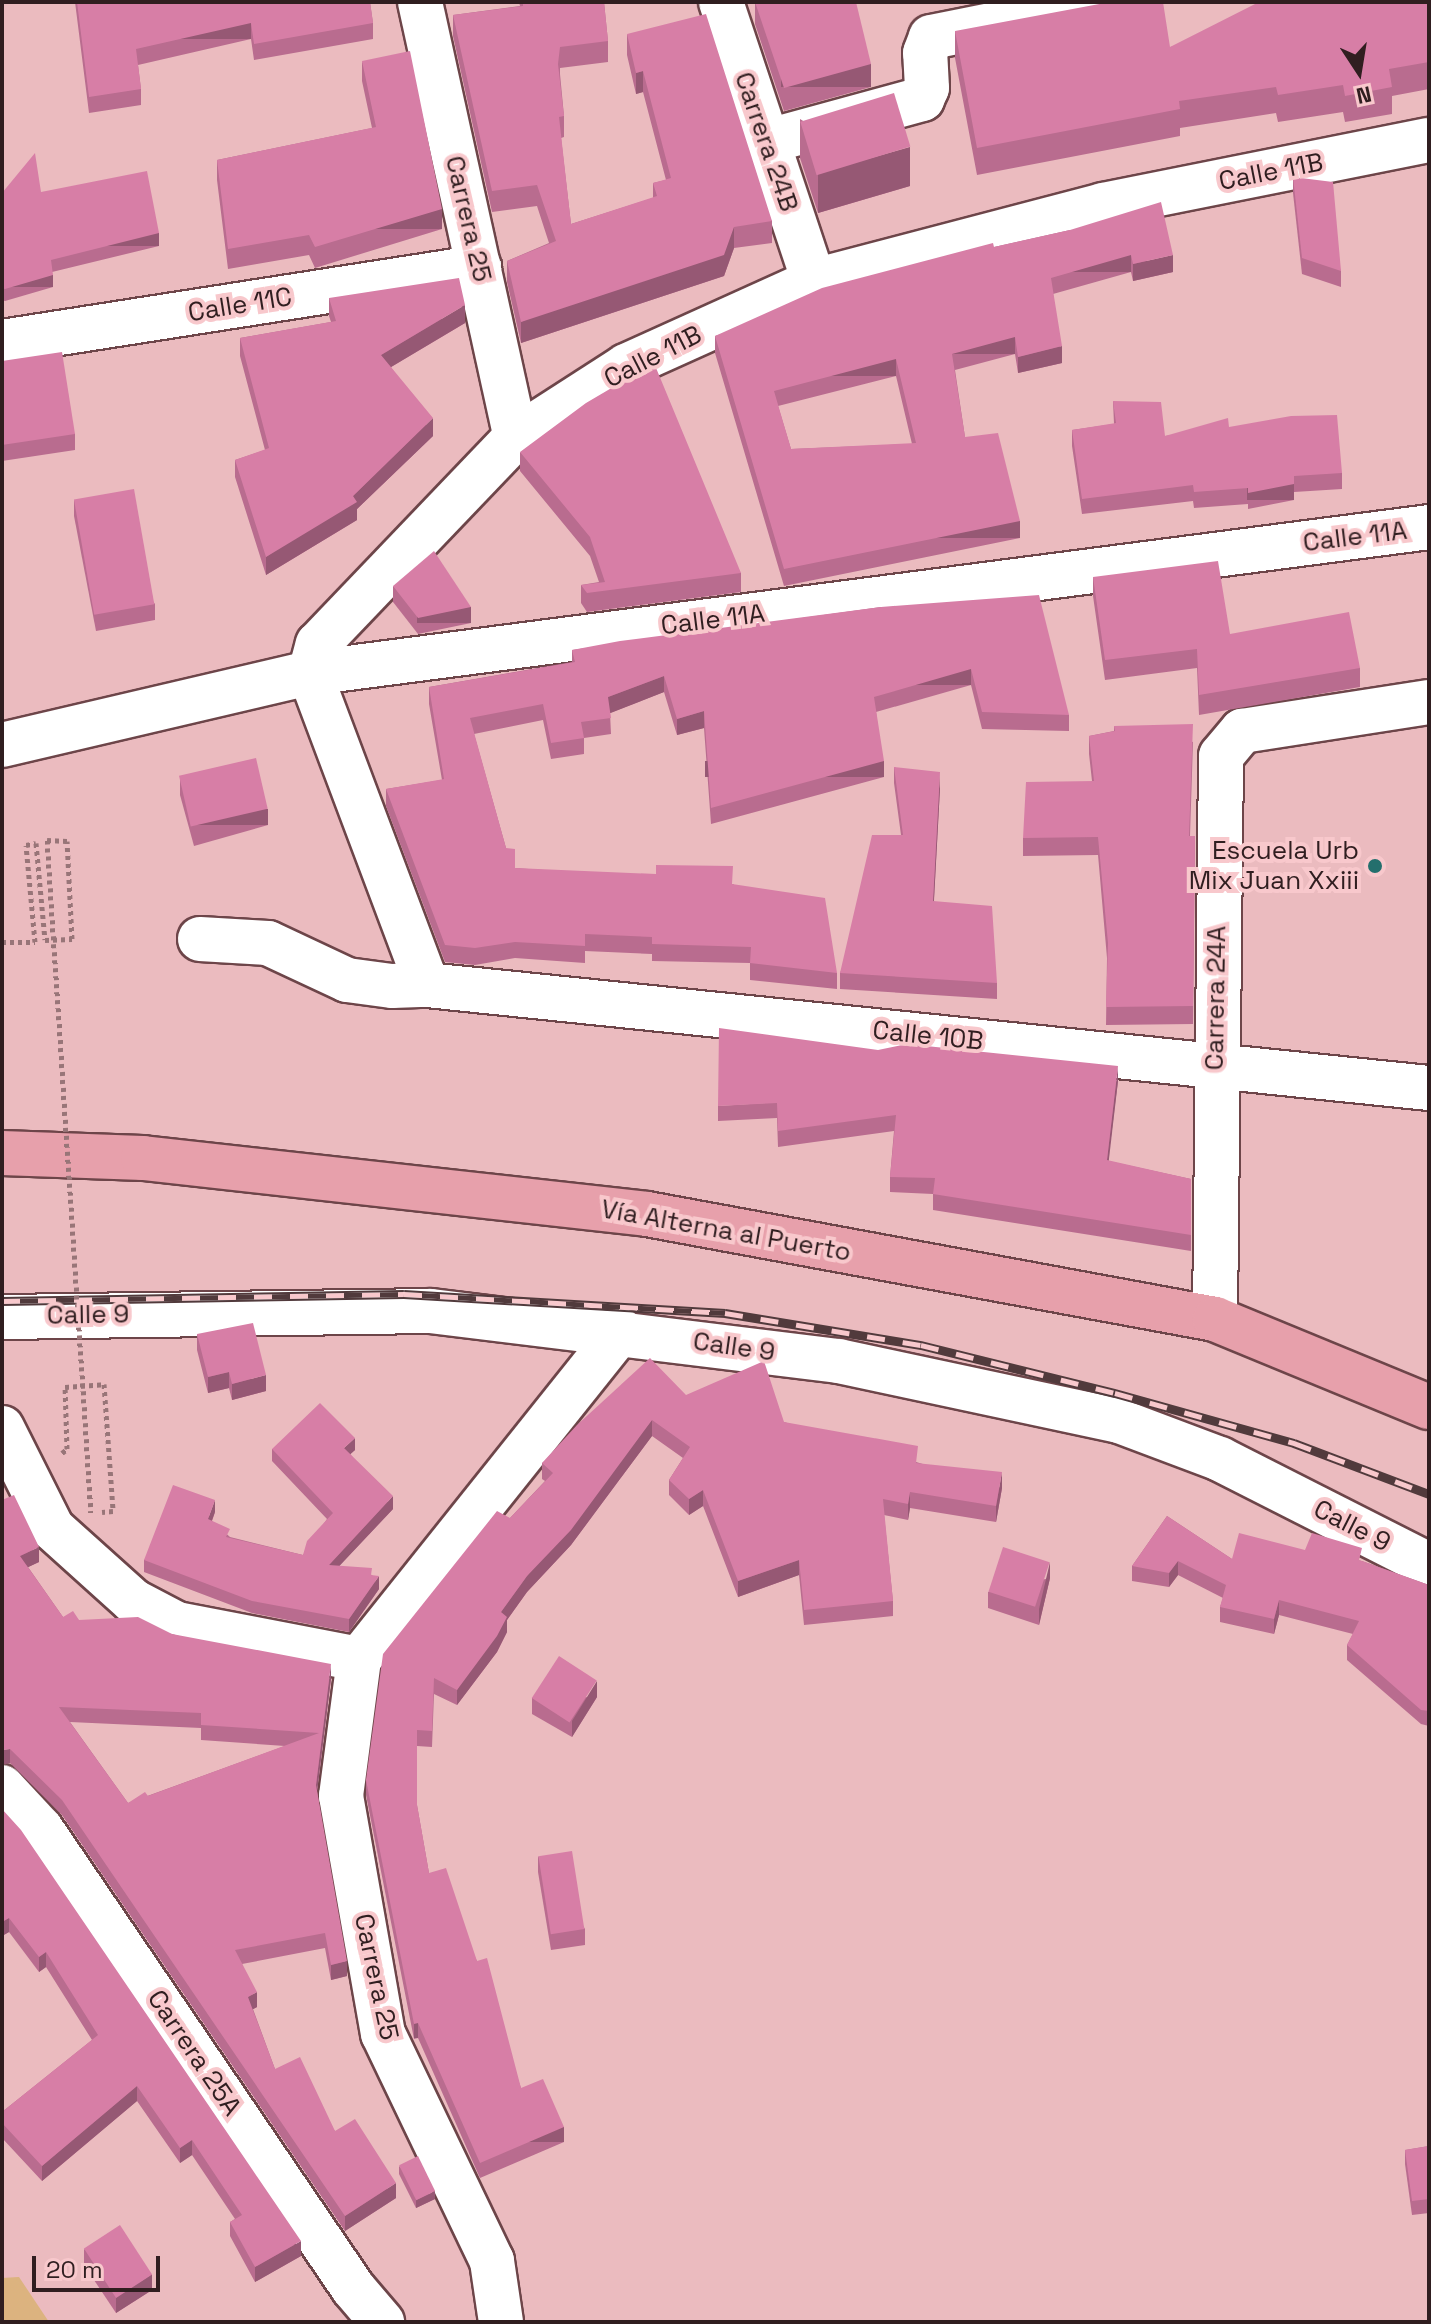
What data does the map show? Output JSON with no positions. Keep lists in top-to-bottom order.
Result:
{
  "streets": {
    "main road": ["Vía Alterna al Puerto"],
    "street": [
      "Carrera 24B",
      "Calle 11B",
      "Carrera 25",
      "Calle 11C",
      "Calle 11A",
      "Carrera 24A",
      "Calle 10B",
      "Calle 9",
      "Carrera 25A"
    ]
  },
  "crossings": [
    ["Carrera 24B", "Calle 11B"],
    ["Calle 11B", "Carrera 25"],
    ["Calle 11B", "Calle 11A"],
    ["Carrera 25", "Calle 11C"],
    ["Carrera 24A", "Calle 10B"],
    ["Carrera 24A", "Vía Alterna al Puerto"]
  ],
  "places": ["Escuela Urb Mix Juan Xxiii"],
  "scale_bar": "20 m",
  "north": "bottom"
}
